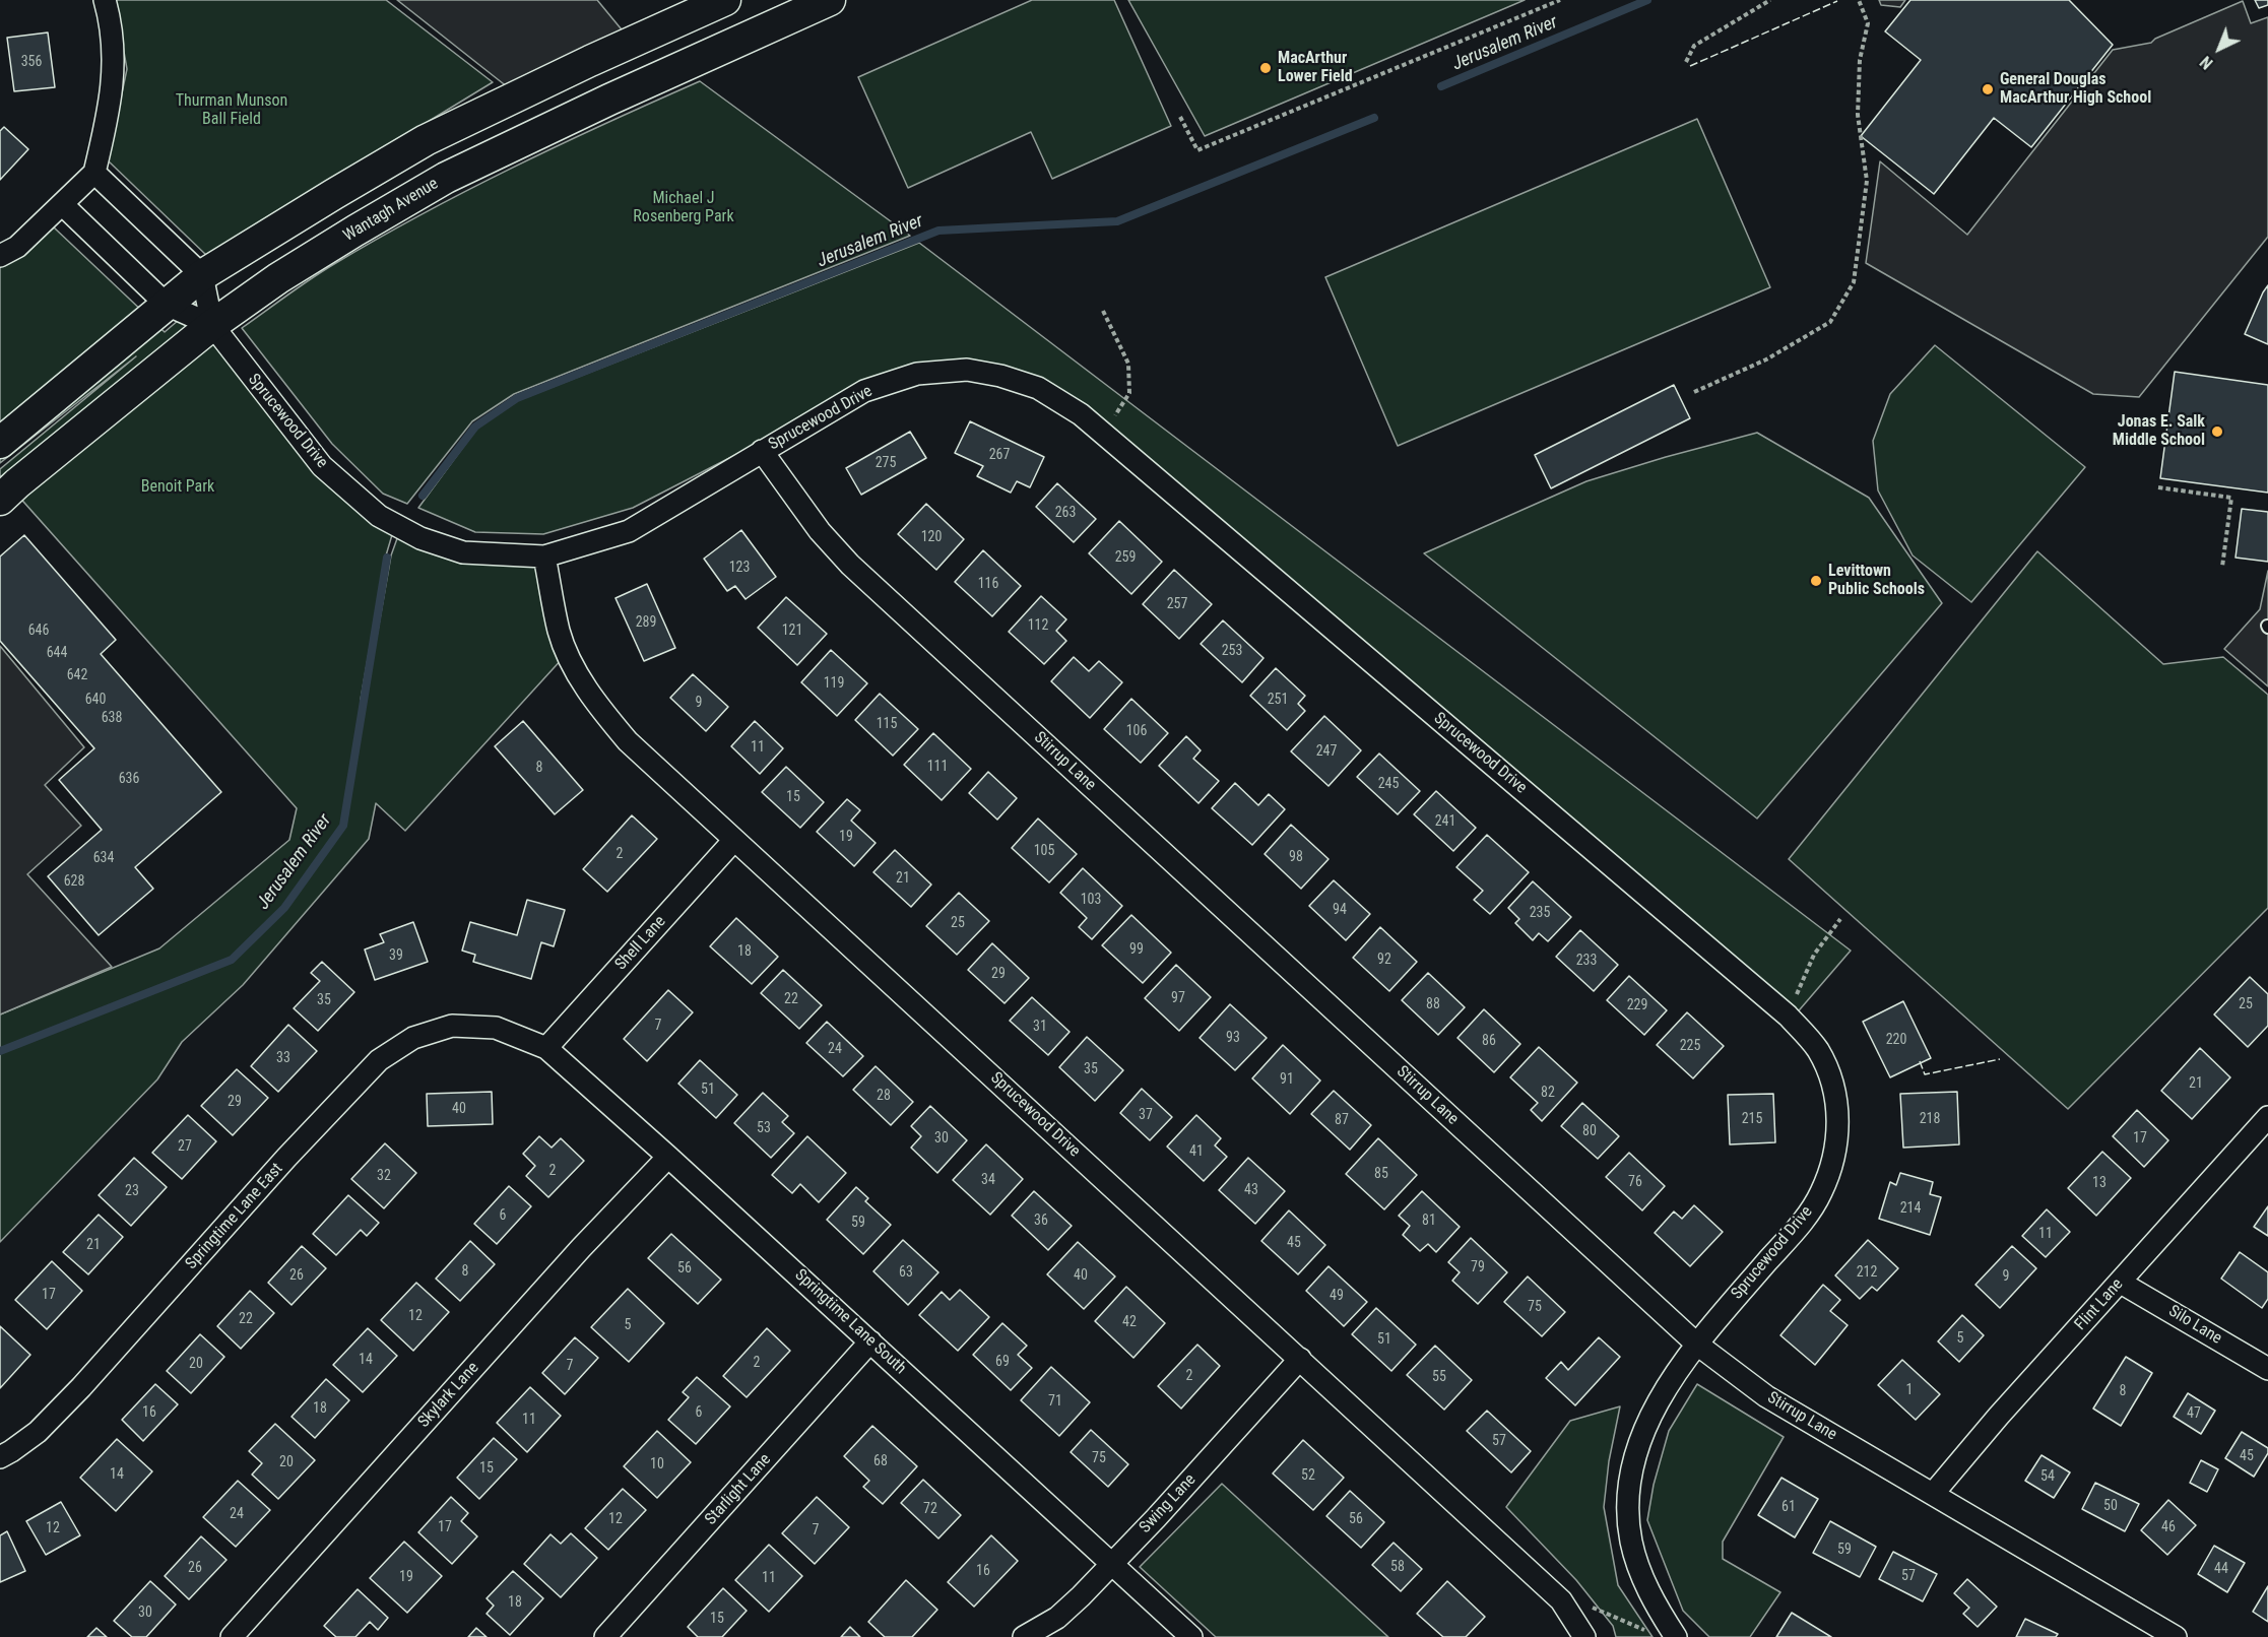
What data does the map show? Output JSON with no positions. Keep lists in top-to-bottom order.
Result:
{
  "streets": {
    "main road": ["Wantagh Avenue"],
    "street": [
      "Sprucewood Drive",
      "Stirrup Lane",
      "Shell Lane",
      "Springtime Lane East",
      "Flint Lane",
      "Springtime Lane South",
      "Silo Lane",
      "Skylark Lane",
      "Starlight Lane",
      "Swing Lane"
    ]
  },
  "crossings": [
    ["Wantagh Avenue", "Sprucewood Drive"],
    ["Sprucewood Drive", "Stirrup Lane"],
    ["Sprucewood Drive", "Shell Lane"],
    ["Sprucewood Drive", "Swing Lane"],
    ["Stirrup Lane", "Flint Lane"],
    ["Shell Lane", "Springtime Lane South"],
    ["Springtime Lane East", "Springtime Lane South"],
    ["Flint Lane", "Silo Lane"],
    ["Springtime Lane South", "Skylark Lane"],
    ["Springtime Lane South", "Starlight Lane"],
    ["Springtime Lane South", "Swing Lane"]
  ],
  "water": ["Jerusalem River"],
  "parks": ["Thurman Munson Ball Field", "Michael J Rosenberg Park", "Benoit Park"],
  "places": [
    "MacArthur Lower Field",
    "General Douglas MacArthur High School",
    "Jonas E. Salk Middle School",
    "Levittown Public Schools"
  ],
  "house_numbers": [
    "356",
    "267",
    "275",
    "263",
    "120",
    "259",
    "123",
    "116",
    "257",
    "289",
    "112",
    "646",
    "121",
    "253",
    "644",
    "642",
    "119",
    "640",
    "251",
    "9",
    "638",
    "115",
    "106",
    "11",
    "247",
    "111",
    "8",
    "636",
    "245",
    "15",
    "241",
    "19",
    "105",
    "2",
    "98",
    "634",
    "21",
    "628",
    "103",
    "94",
    "235",
    "25",
    "99",
    "18",
    "39",
    "92",
    "233",
    "29",
    "97",
    "22",
    "35",
    "88",
    "25",
    "229",
    "7",
    "31",
    "93",
    "220",
    "86",
    "225",
    "24",
    "33",
    "35",
    "91",
    "21",
    "51",
    "82",
    "28",
    "29",
    "40",
    "37",
    "215",
    "218",
    "87",
    "53",
    "80",
    "30",
    "17",
    "27",
    "41",
    "2",
    "85",
    "32",
    "34",
    "76",
    "13",
    "43",
    "23",
    "214",
    "6",
    "36",
    "81",
    "59",
    "11",
    "45",
    "21",
    "79",
    "56",
    "8",
    "63",
    "212",
    "26",
    "40",
    "9",
    "17",
    "49",
    "75",
    "12",
    "22",
    "42",
    "5",
    "5",
    "51",
    "14",
    "69",
    "2",
    "20",
    "7",
    "2",
    "55",
    "1",
    "8",
    "71",
    "18",
    "16",
    "6",
    "47",
    "11",
    "57",
    "45",
    "75",
    "68",
    "20",
    "10",
    "15",
    "14",
    "52",
    "54",
    "50",
    "61",
    "72",
    "24",
    "12",
    "56",
    "17",
    "46",
    "12",
    "7",
    "59",
    "58",
    "26",
    "44",
    "16",
    "57",
    "19",
    "11",
    "18",
    "30",
    "15"
  ],
  "north": "bottom left"
}
